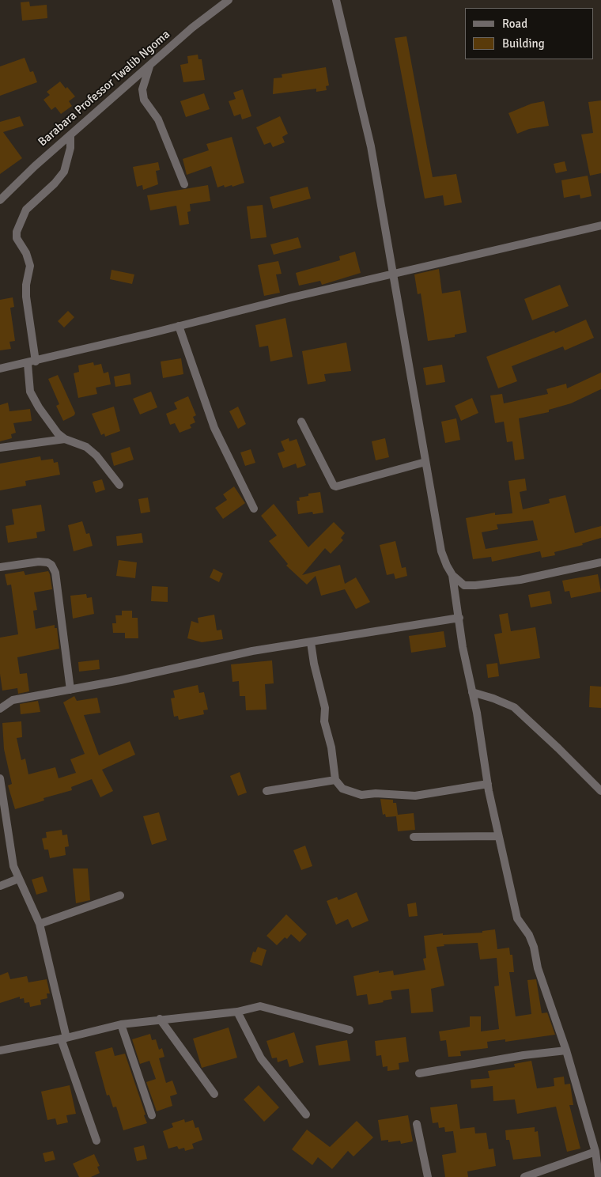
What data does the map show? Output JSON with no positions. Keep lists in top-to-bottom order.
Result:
{
  "streets": {
    "street": ["Barabara Professor Twalib Ngoma"]
  },
  "legend": ["Road", "Building"]
}
